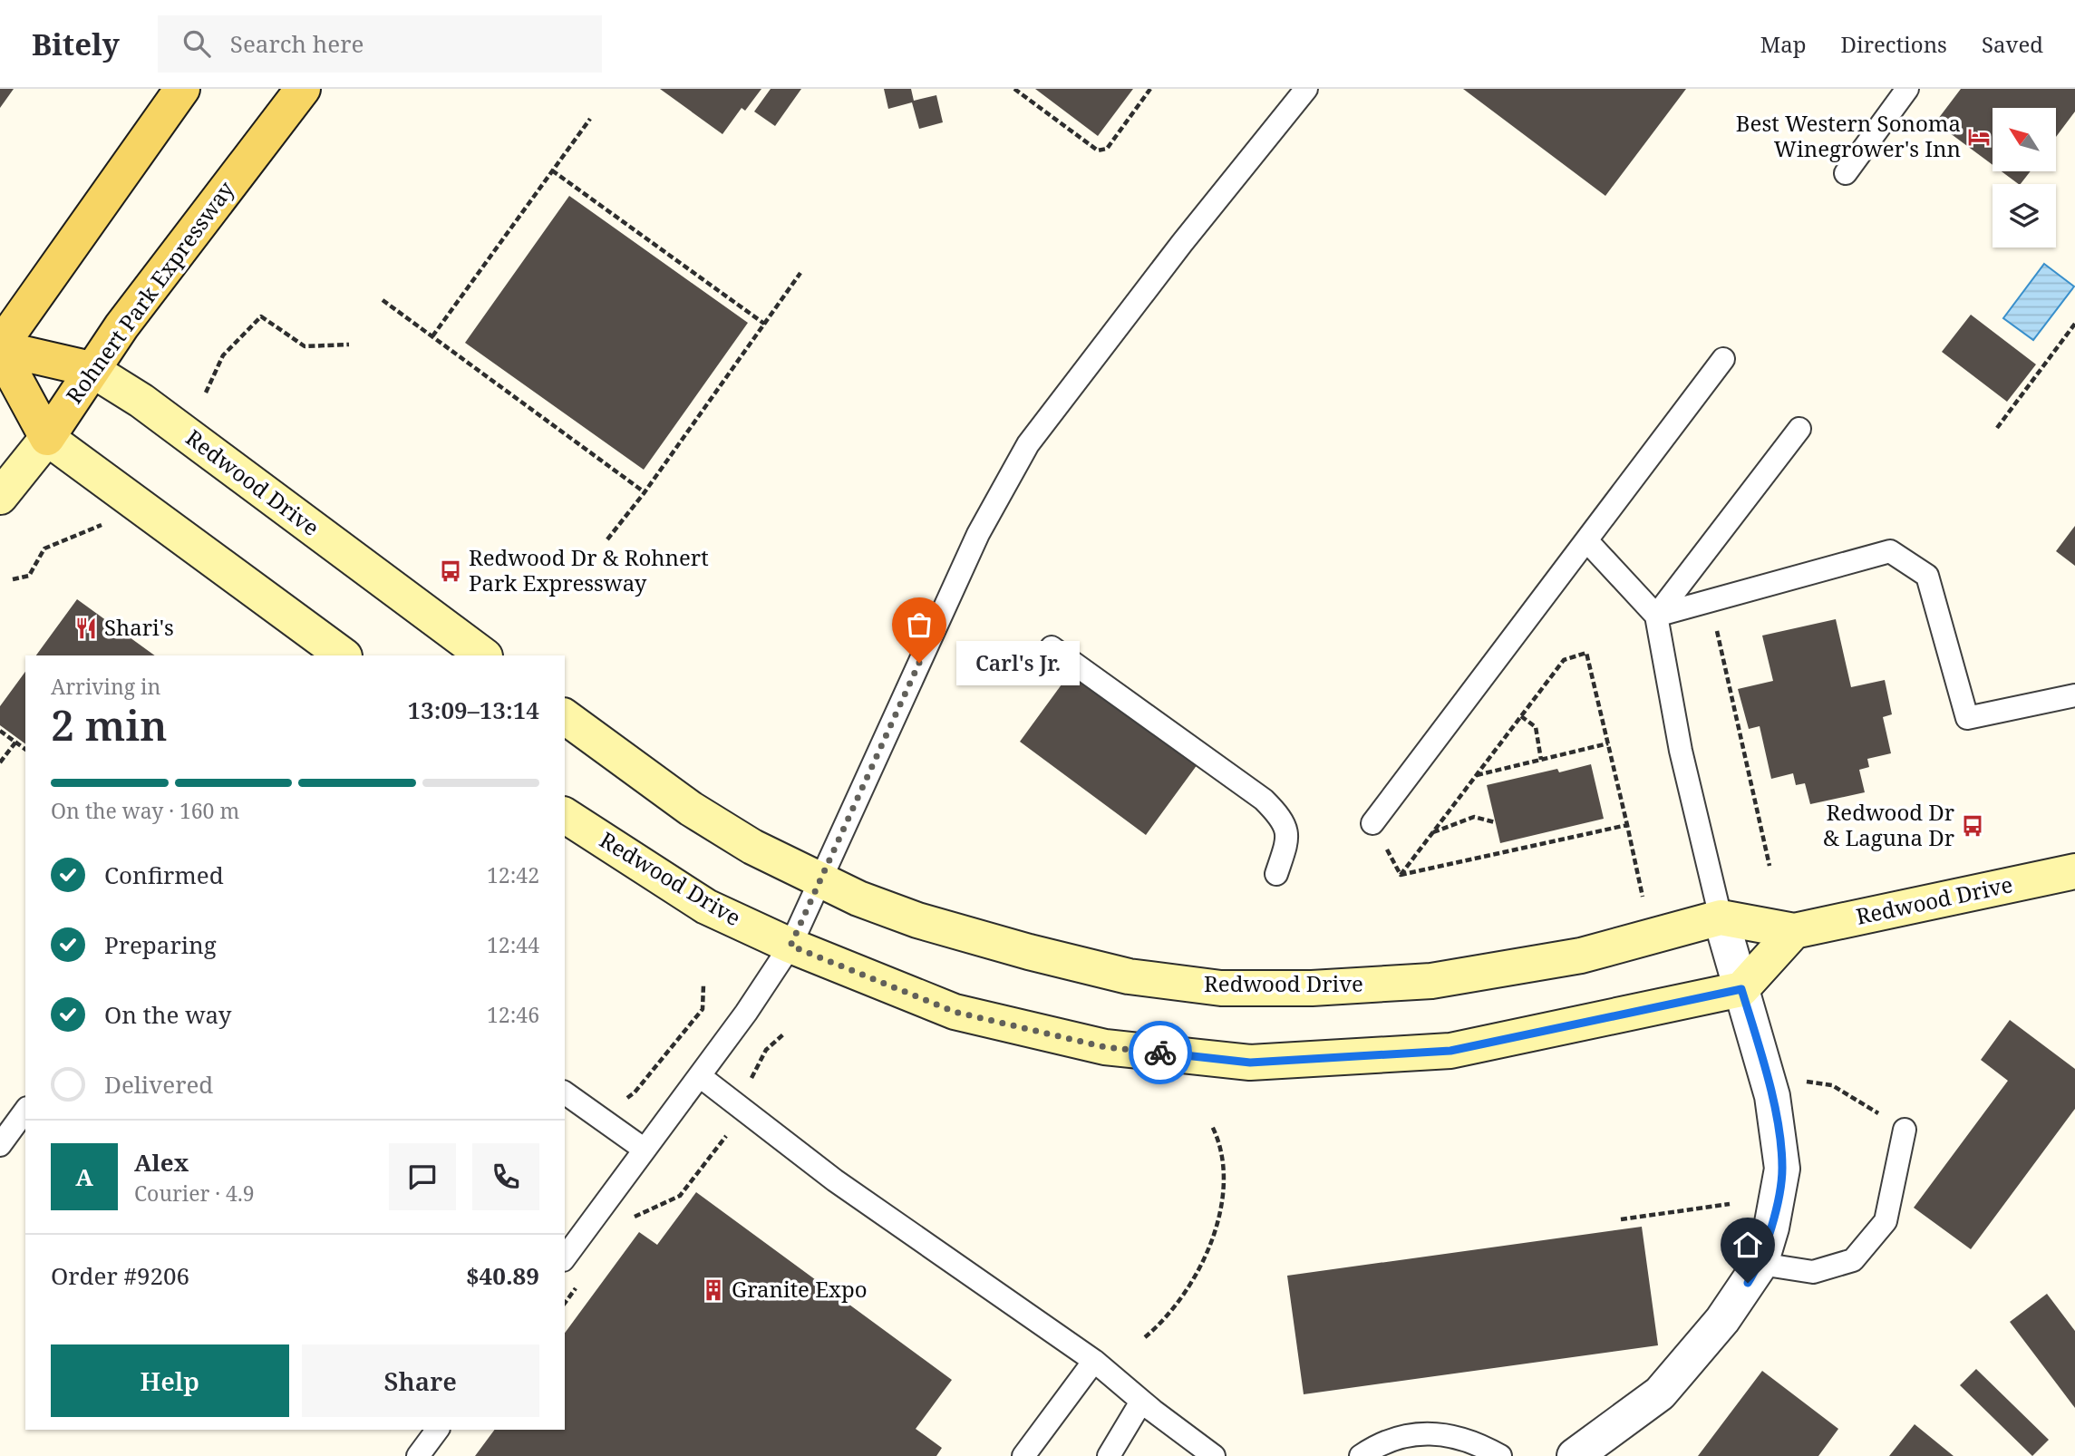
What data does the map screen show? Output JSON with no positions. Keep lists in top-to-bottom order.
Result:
{
  "streets": {
    "main road": ["Rohnert Park Expressway", "Redwood Drive"]
  },
  "crossings": [
    ["Rohnert Park Expressway", "Redwood Drive"]
  ],
  "places": {
    "hotel": ["Best Western Sonoma Winegrower's Inn"],
    "bus stop": ["Redwood Dr & Rohnert Park Expressway", "Redwood Dr & Laguna Dr"],
    "restaurant": ["Shari's"],
    "other": ["Carl's Jr."],
    "building": ["Granite Expo"]
  },
  "north": "top left",
  "page": {
    "header": "Bitely",
    "search": "Search here",
    "nav": ["Map", "Directions", "Saved"],
    "bubble": "Carl's Jr.",
    "heading": ["2 min", "Arriving in", "13:09–13:14"],
    "panel": [
      "Alex",
      "Courier · 4.9",
      "Order #9206",
      "$40.89"
    ],
    "bar": "On the way · 160 m",
    "list": [
      ["Confirmed", "12:42"],
      ["Preparing", "12:44"],
      ["On the way", "12:46"],
      "Delivered"
    ],
    "round": "A",
    "buttons": ["Help", "Share"]
  }
}
